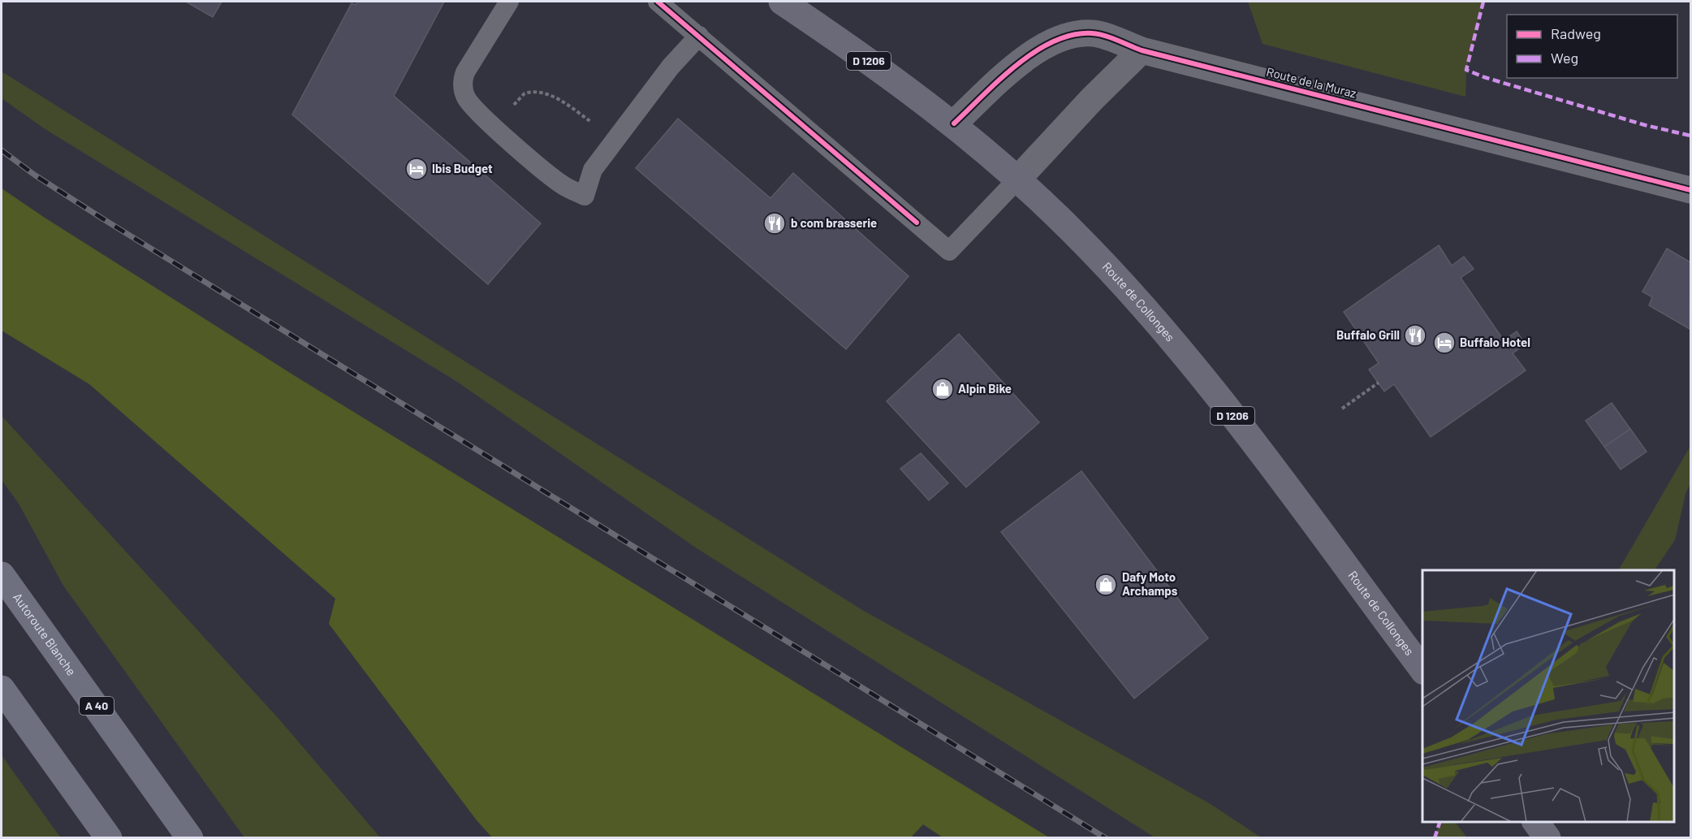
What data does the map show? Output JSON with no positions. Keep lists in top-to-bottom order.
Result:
{
  "streets": {
    "highway": ["Autoroute Blanche", "A 40"],
    "main road": ["D 1206", "Route de Collonges"],
    "street": ["Route de la Muraz"]
  },
  "crossings": [
    ["Route de la Muraz", "Route de Collonges"]
  ],
  "places": {
    "hotel": ["Ibis Budget", "Buffalo Hotel"],
    "restaurant": ["b com brasserie", "Buffalo Grill"],
    "shop": ["Alpin Bike", "Dafy Moto Archamps"]
  },
  "legend": ["Radweg", "Weg"]
}
